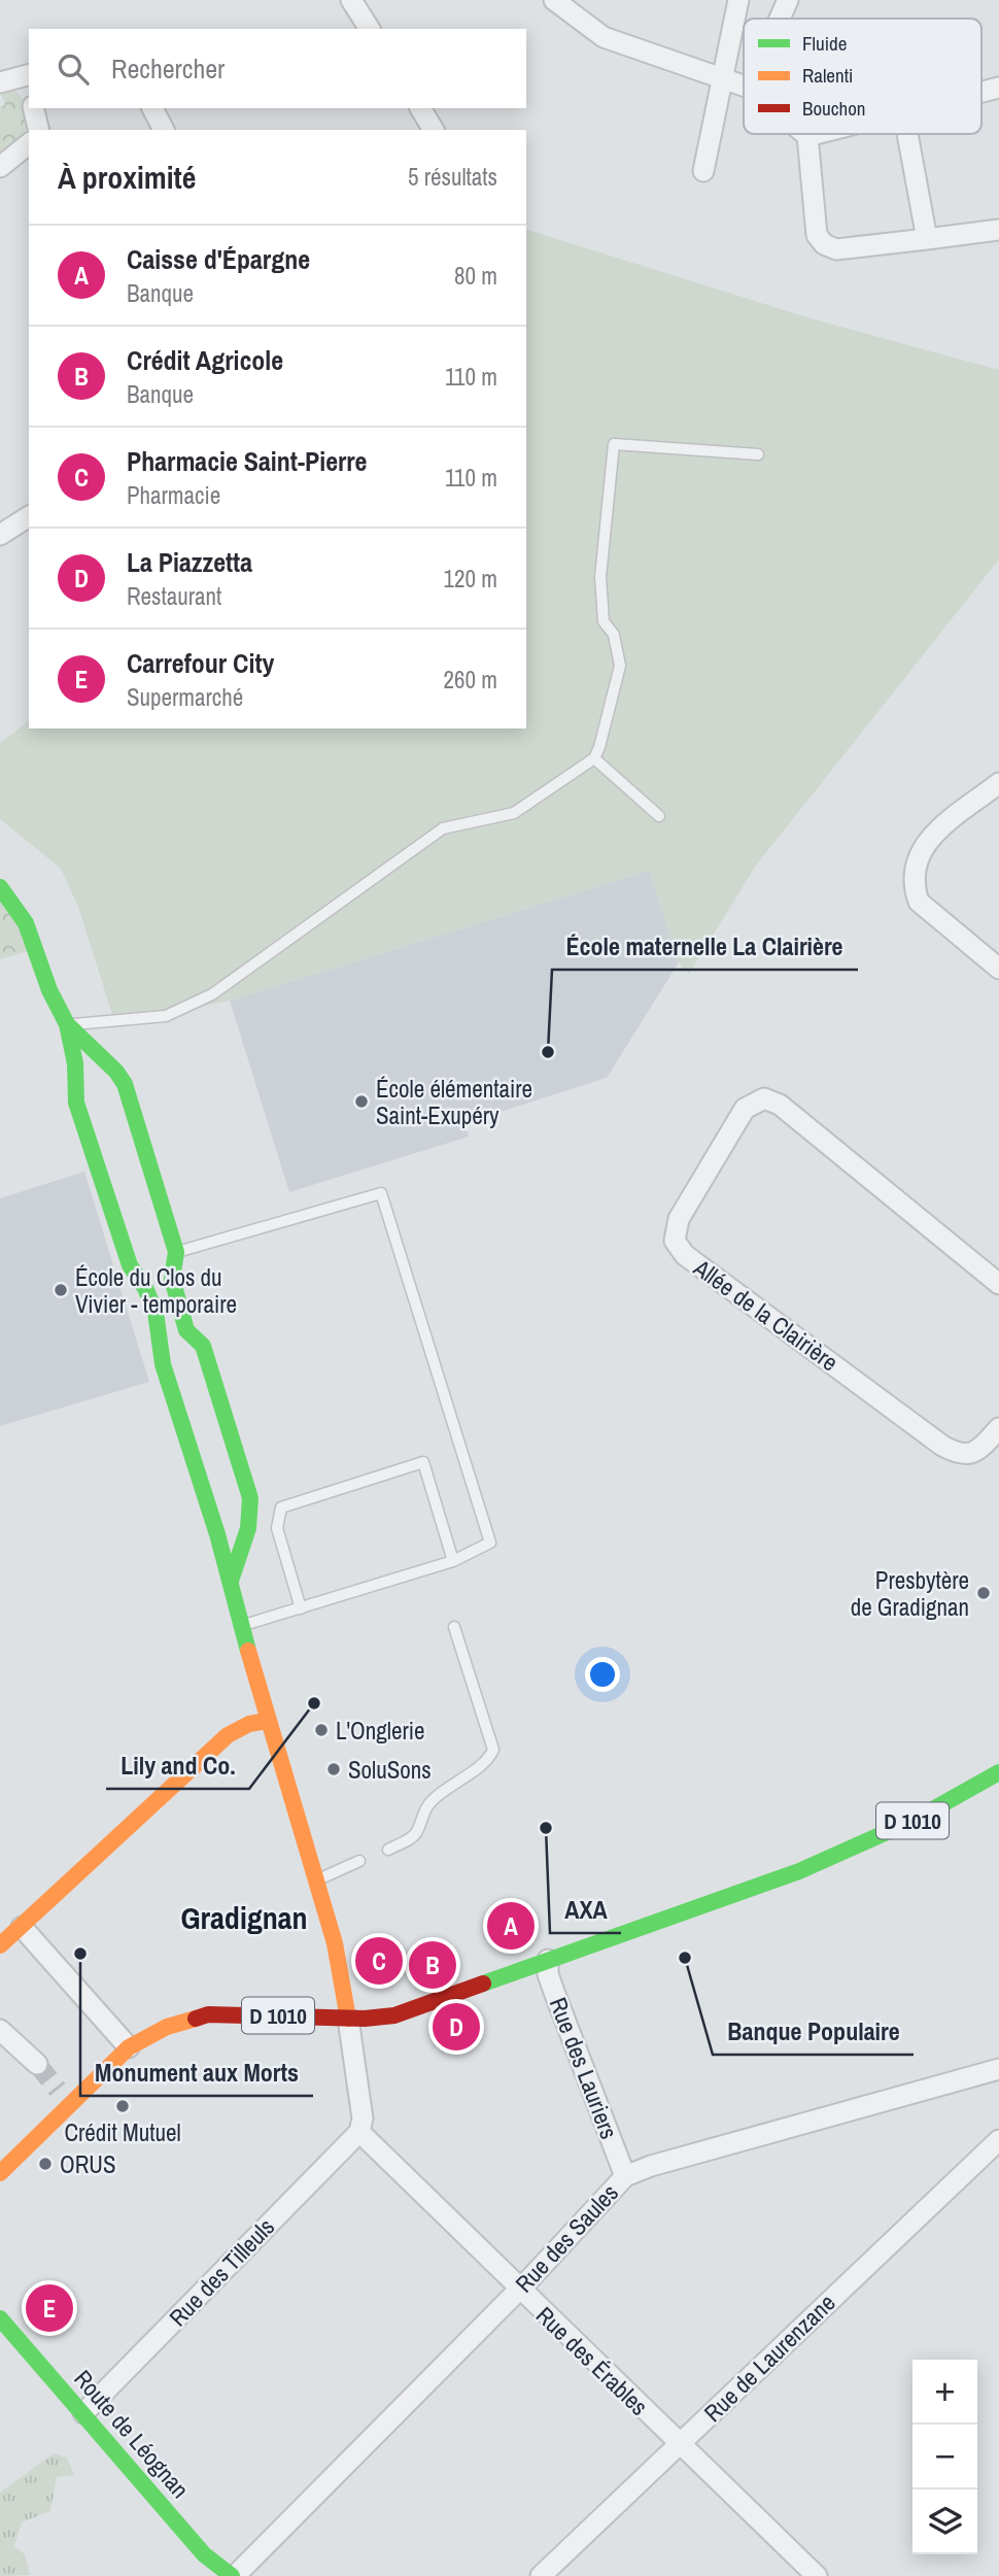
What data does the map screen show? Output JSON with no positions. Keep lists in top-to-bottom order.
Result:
{
  "streets": {
    "street": [
      "Allée de la Clairière",
      "D 1010",
      "Rue des Lauriers",
      "Rue des Saules",
      "Rue des Tilleuls",
      "Rue de Laurenzane",
      "Rue des Érables",
      "Route de Léognan"
    ]
  },
  "crossings": [
    ["D 1010", "Rue des Lauriers"],
    ["Rue des Lauriers", "Rue des Saules"],
    ["Rue des Saules", "Rue des Érables"],
    ["Rue des Saules", "Route de Léognan"],
    ["Rue des Tilleuls", "Rue des Érables"],
    ["Rue des Tilleuls", "Route de Léognan"],
    ["Rue de Laurenzane", "Rue des Érables"]
  ],
  "districts": ["Gradignan"],
  "places": [
    "École maternelle La Clairière",
    "École élémentaire Saint-Exupéry",
    "École du Clos du Vivier - temporaire",
    "Presbytère de Gradignan",
    "Lily and Co.",
    "L'Onglerie",
    "SoluSons",
    "AXA",
    "Monument aux Morts",
    "Banque Populaire",
    "Crédit Mutuel",
    "ORUS"
  ],
  "legend": ["Fluide", "Ralenti", "Bouchon"],
  "page": {
    "search": "Rechercher",
    "heading": ["À proximité", "5 résultats"],
    "list": [
      {
        "mark": "A",
        "name": "Caisse d'Épargne",
        "note": "Banque",
        "value": "80 m"
      },
      {
        "mark": "B",
        "name": "Crédit Agricole",
        "note": "Banque",
        "value": "110 m"
      },
      {
        "mark": "C",
        "name": "Pharmacie Saint-Pierre",
        "note": "Pharmacie",
        "value": "110 m"
      },
      {
        "mark": "D",
        "name": "La Piazzetta",
        "note": "Restaurant",
        "value": "120 m"
      },
      {
        "mark": "E",
        "name": "Carrefour City",
        "note": "Supermarché",
        "value": "260 m"
      }
    ],
    "pins": [
      "A",
      "C",
      "B",
      "D",
      "E"
    ],
    "map_buttons": ["+", "−"]
  }
}
